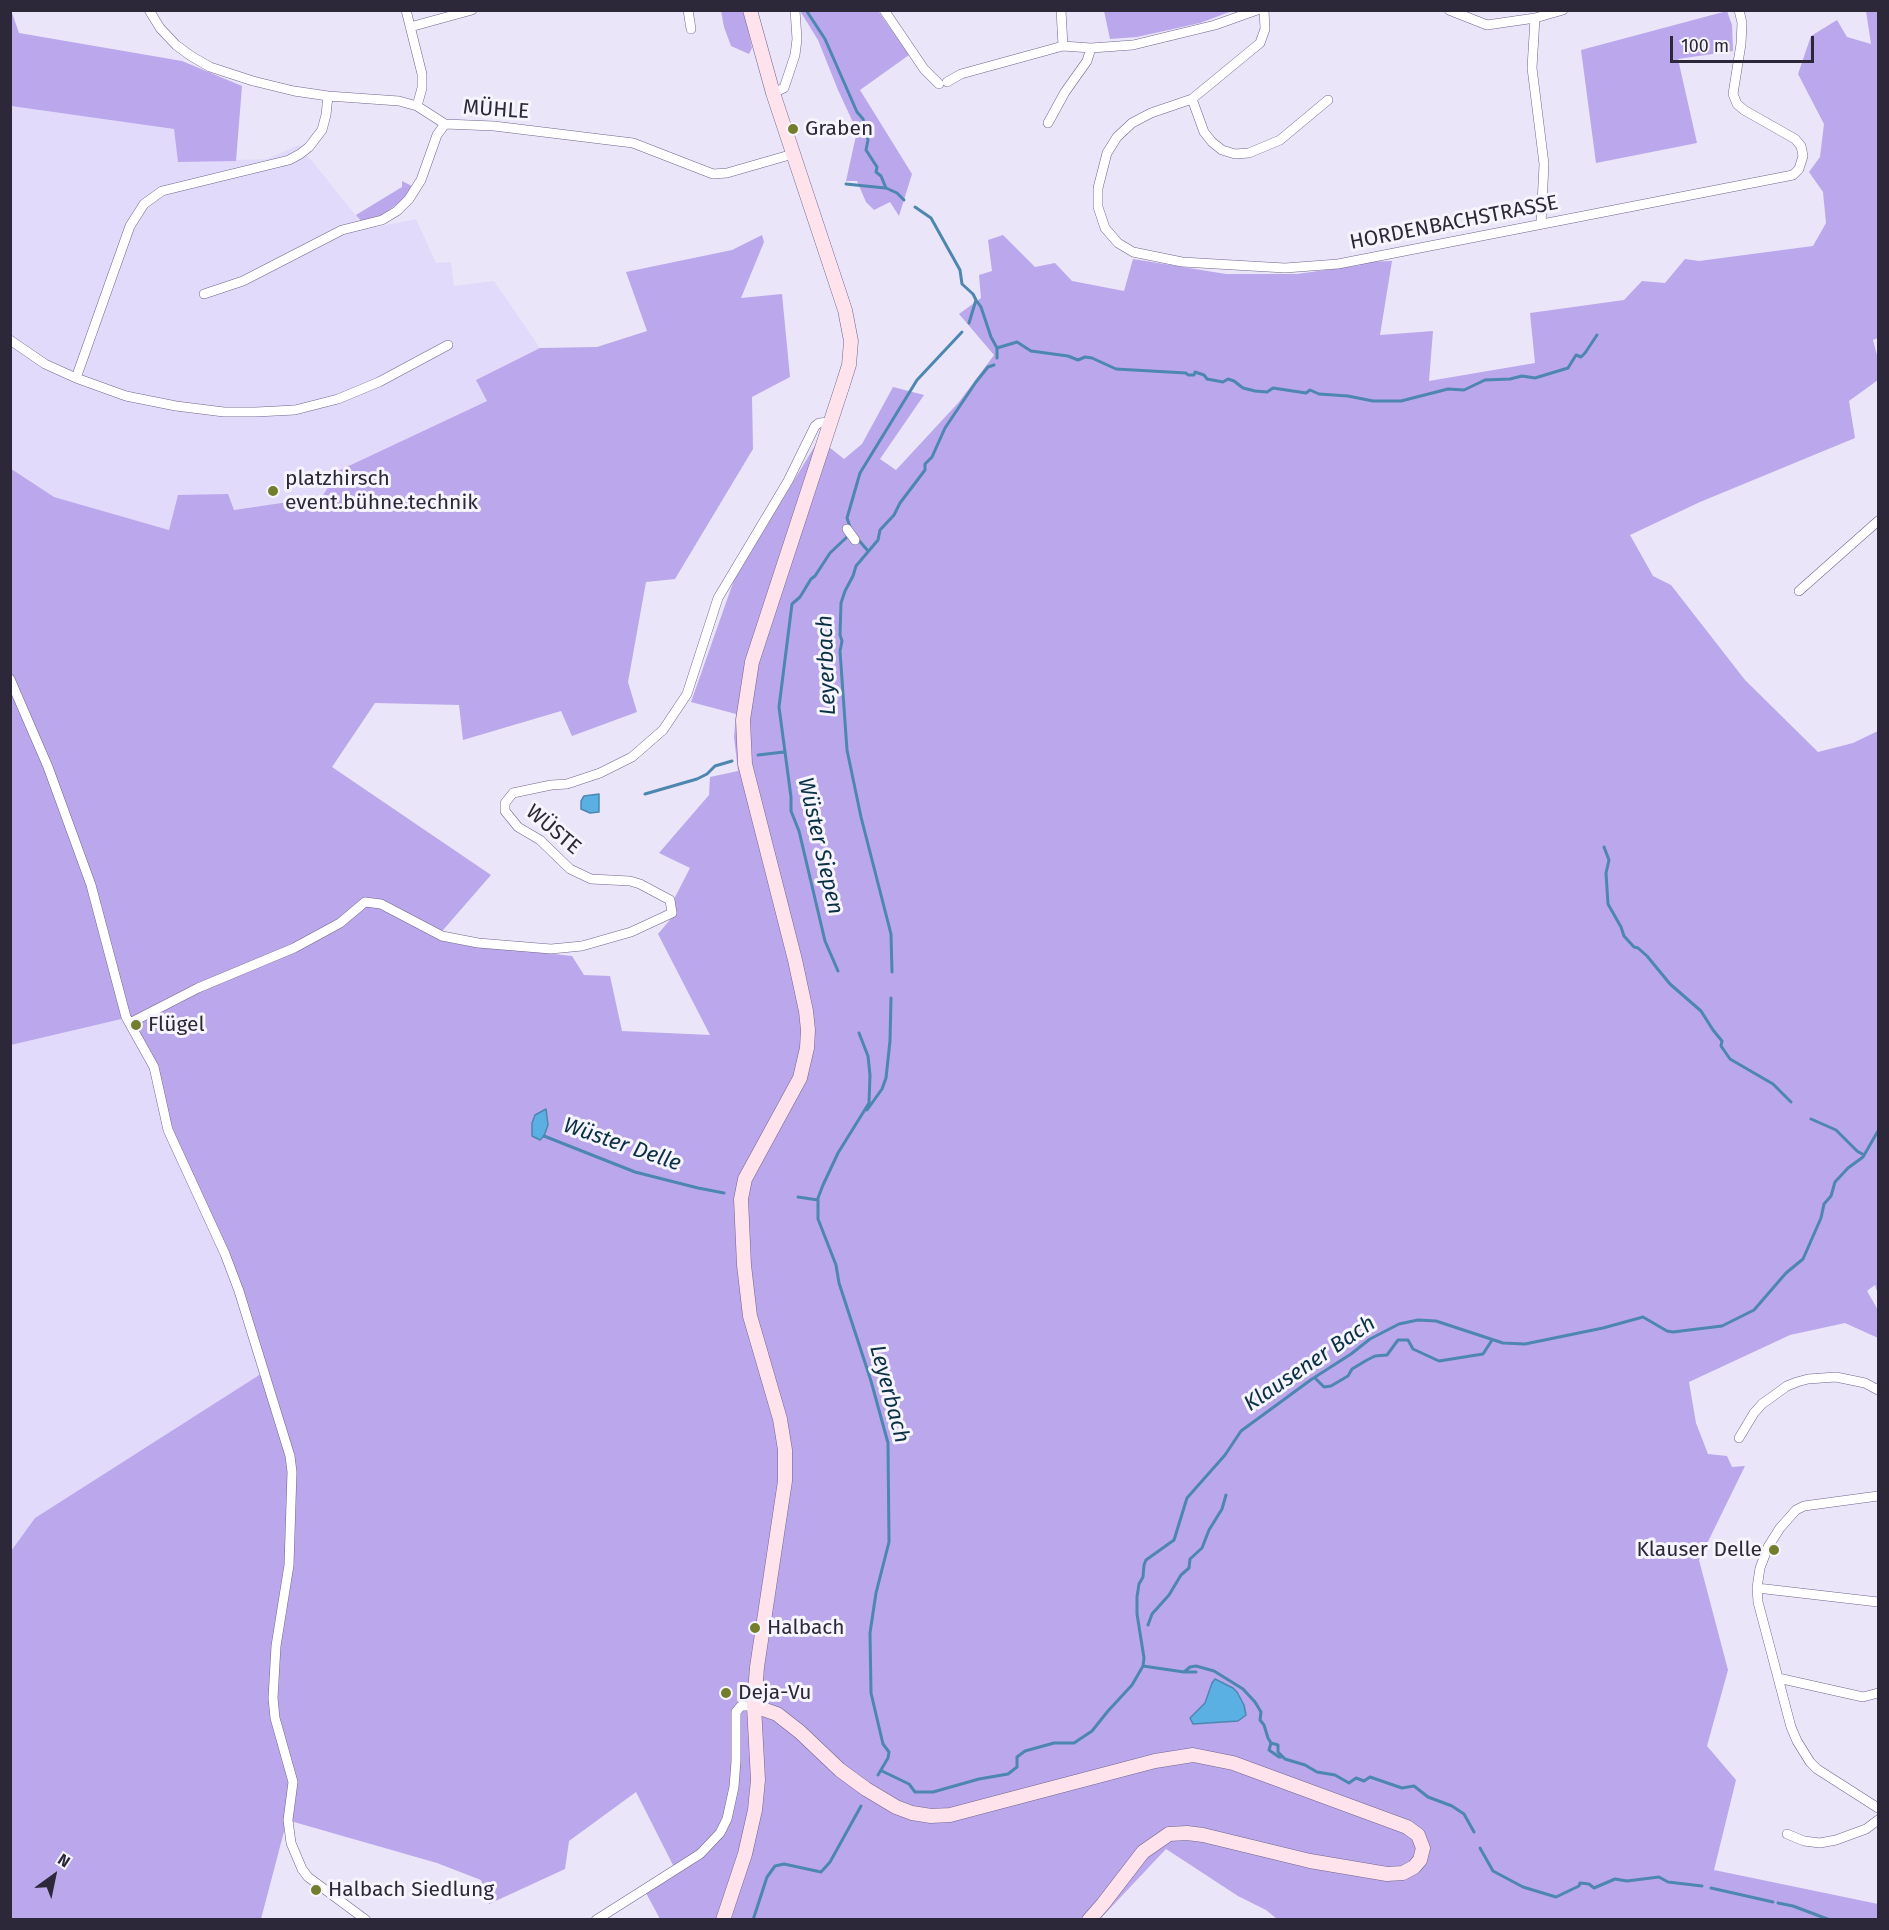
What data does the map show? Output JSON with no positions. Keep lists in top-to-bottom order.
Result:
{
  "streets": {
    "street": ["MÜHLE", "HORDENBACHSTRASSE", "WÜSTE"]
  },
  "water": [
    "Leyerbach",
    "Wüster Siepen",
    "Wüster Delle",
    "Klausener Bach"
  ],
  "places": [
    "Graben",
    "platzhirsch event.bühne.technik",
    "Flügel",
    "Klauser Delle",
    "Halbach",
    "Deja-Vu",
    "Halbach Siedlung"
  ],
  "scale_bar": "100 m",
  "north": "top right"
}
